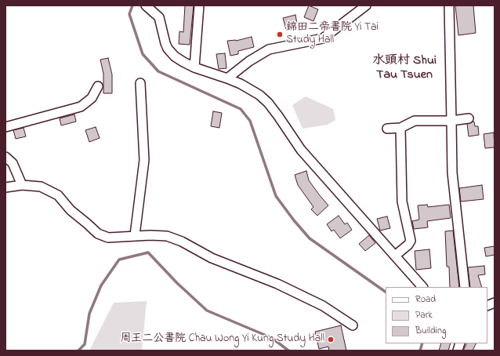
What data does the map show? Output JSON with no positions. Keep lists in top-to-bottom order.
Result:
{
  "districts": ["水頭村 Shui Tau Tsuen"],
  "places": ["錦田二帝書院 Yi Tai Study Hall", "周王二公書院 Chau Wong Yi Kung Study Hall"],
  "legend": ["Road", "Park", "Building"]
}
